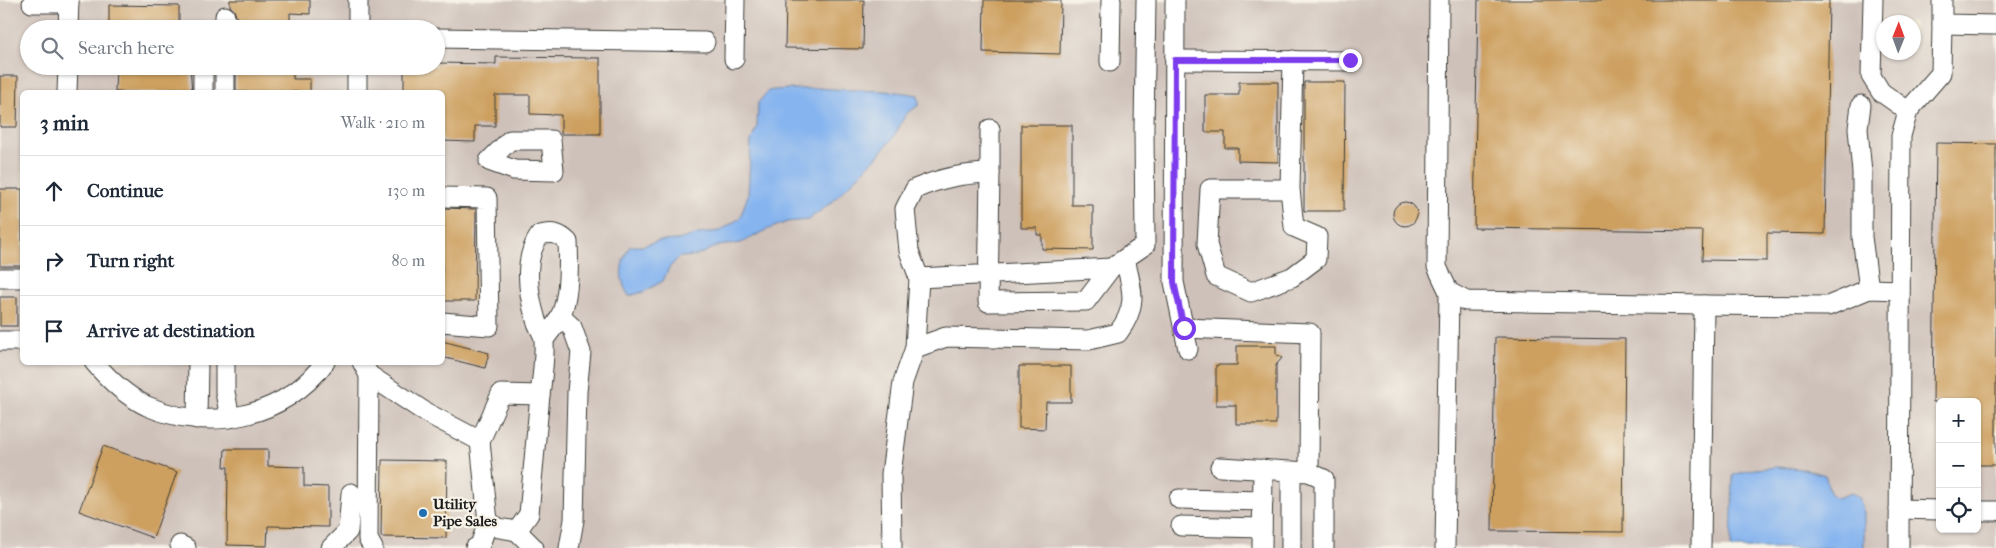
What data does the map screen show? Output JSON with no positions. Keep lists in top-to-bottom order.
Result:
{
  "places": ["Utility Pipe Sales"],
  "north": "top",
  "page": {
    "search": "Search here",
    "heading": ["3 min", "Walk · 210 m"],
    "list": [
      ["Continue", "130 m"],
      ["Turn right", "80 m"],
      "Arrive at destination"
    ],
    "map_buttons": ["+", "−"]
  }
}
